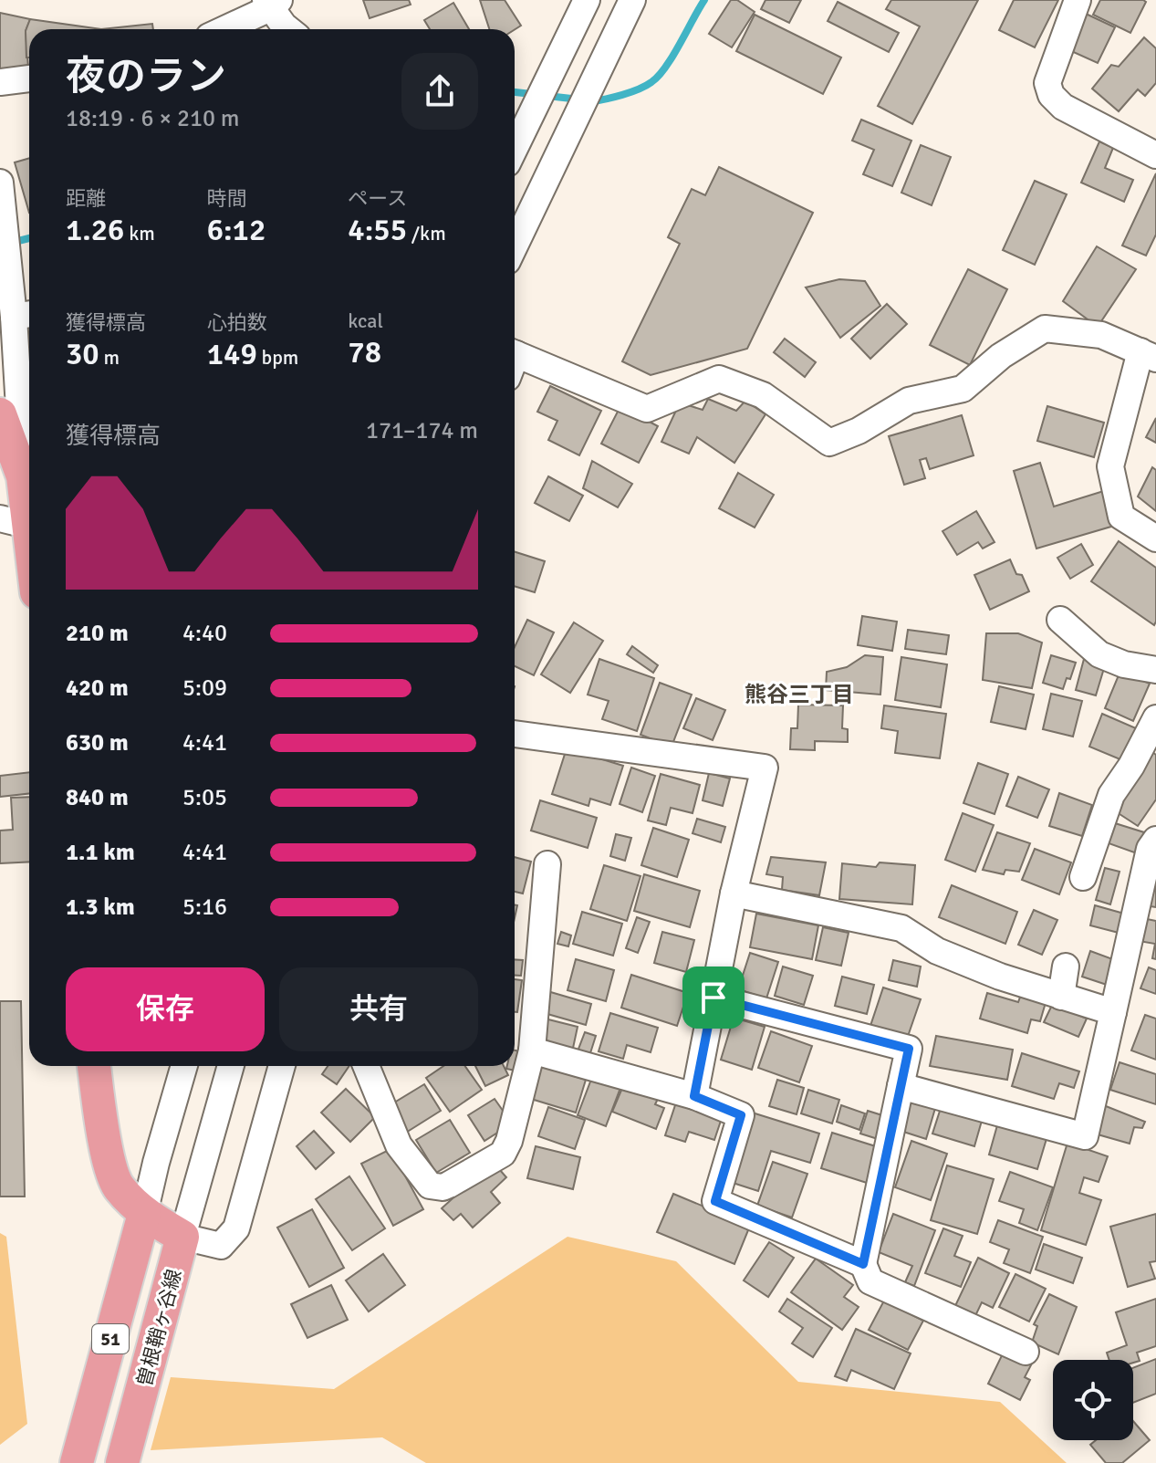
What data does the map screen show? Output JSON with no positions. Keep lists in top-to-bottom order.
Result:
{
  "streets": {
    "main road": ["曽根鞘ヶ谷線", "51"]
  },
  "districts": ["熊谷三丁目"],
  "page": {
    "heading": ["夜のラン", "18:19 · 6 × 210 m"],
    "stats": [
      ["距離", "1.26 km"],
      ["時間", "6:12"],
      ["ペース", "4:55 /km"],
      ["獲得標高", "30 m"],
      ["心拍数", "149 bpm"],
      ["kcal", "78"]
    ],
    "chart": ["獲得標高", "171–174 m"],
    "list": [
      {
        "name": "210 m",
        "note": "4:40"
      },
      {
        "name": "420 m",
        "note": "5:09"
      },
      {
        "name": "630 m",
        "note": "4:41"
      },
      {
        "name": "840 m",
        "note": "5:05"
      },
      {
        "name": "1.1 km",
        "note": "4:41"
      },
      {
        "name": "1.3 km",
        "note": "5:16"
      }
    ],
    "buttons": ["保存", "共有"]
  }
}
